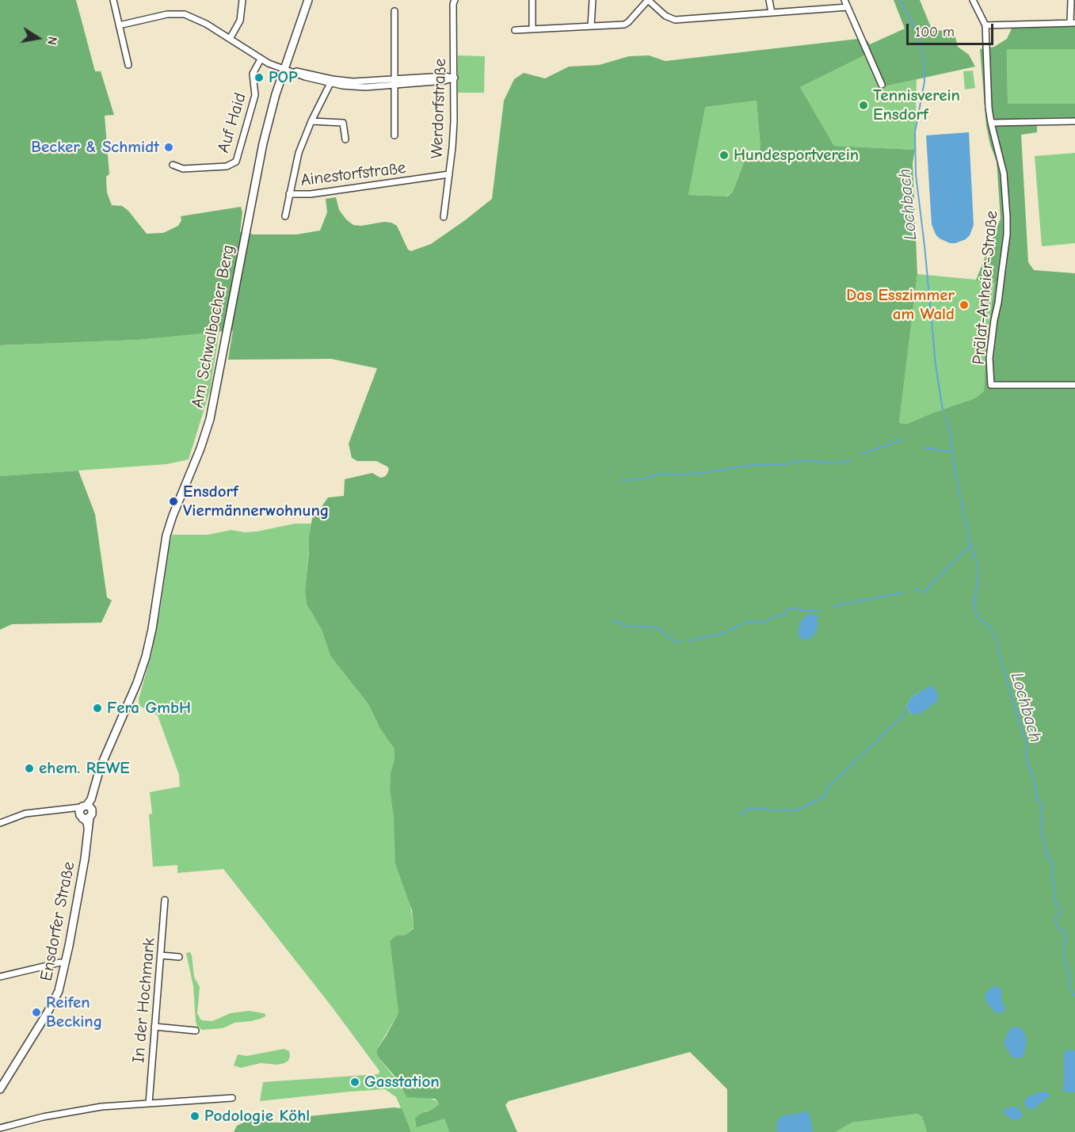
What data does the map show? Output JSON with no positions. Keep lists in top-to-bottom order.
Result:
{
  "streets": {
    "main road": ["Am Schwalbacher Berg", "Ensdorfer Straße"],
    "street": [
      "Werdorfstraße",
      "Auf Haid",
      "Ainestorfstraße",
      "Prälat-Anheier-Straße",
      "In der Hochmark"
    ]
  },
  "crossings": [
    ["Werdorfstraße", "Ainestorfstraße"],
    ["Am Schwalbacher Berg", "Ensdorfer Straße"]
  ],
  "water": ["Lochbach"],
  "places": [
    "POP",
    "Tennisverein Ensdorf",
    "Becker & Schmidt",
    "Hundesportverein",
    "Das Esszimmer am Wald",
    "Ensdorf Viermännerwohnung",
    "Fera GmbH",
    "ehem. REWE",
    "Reifen Becking",
    "Gasstation",
    "Podologie Köhl"
  ],
  "scale_bar": "100 m",
  "north": "right"
}
